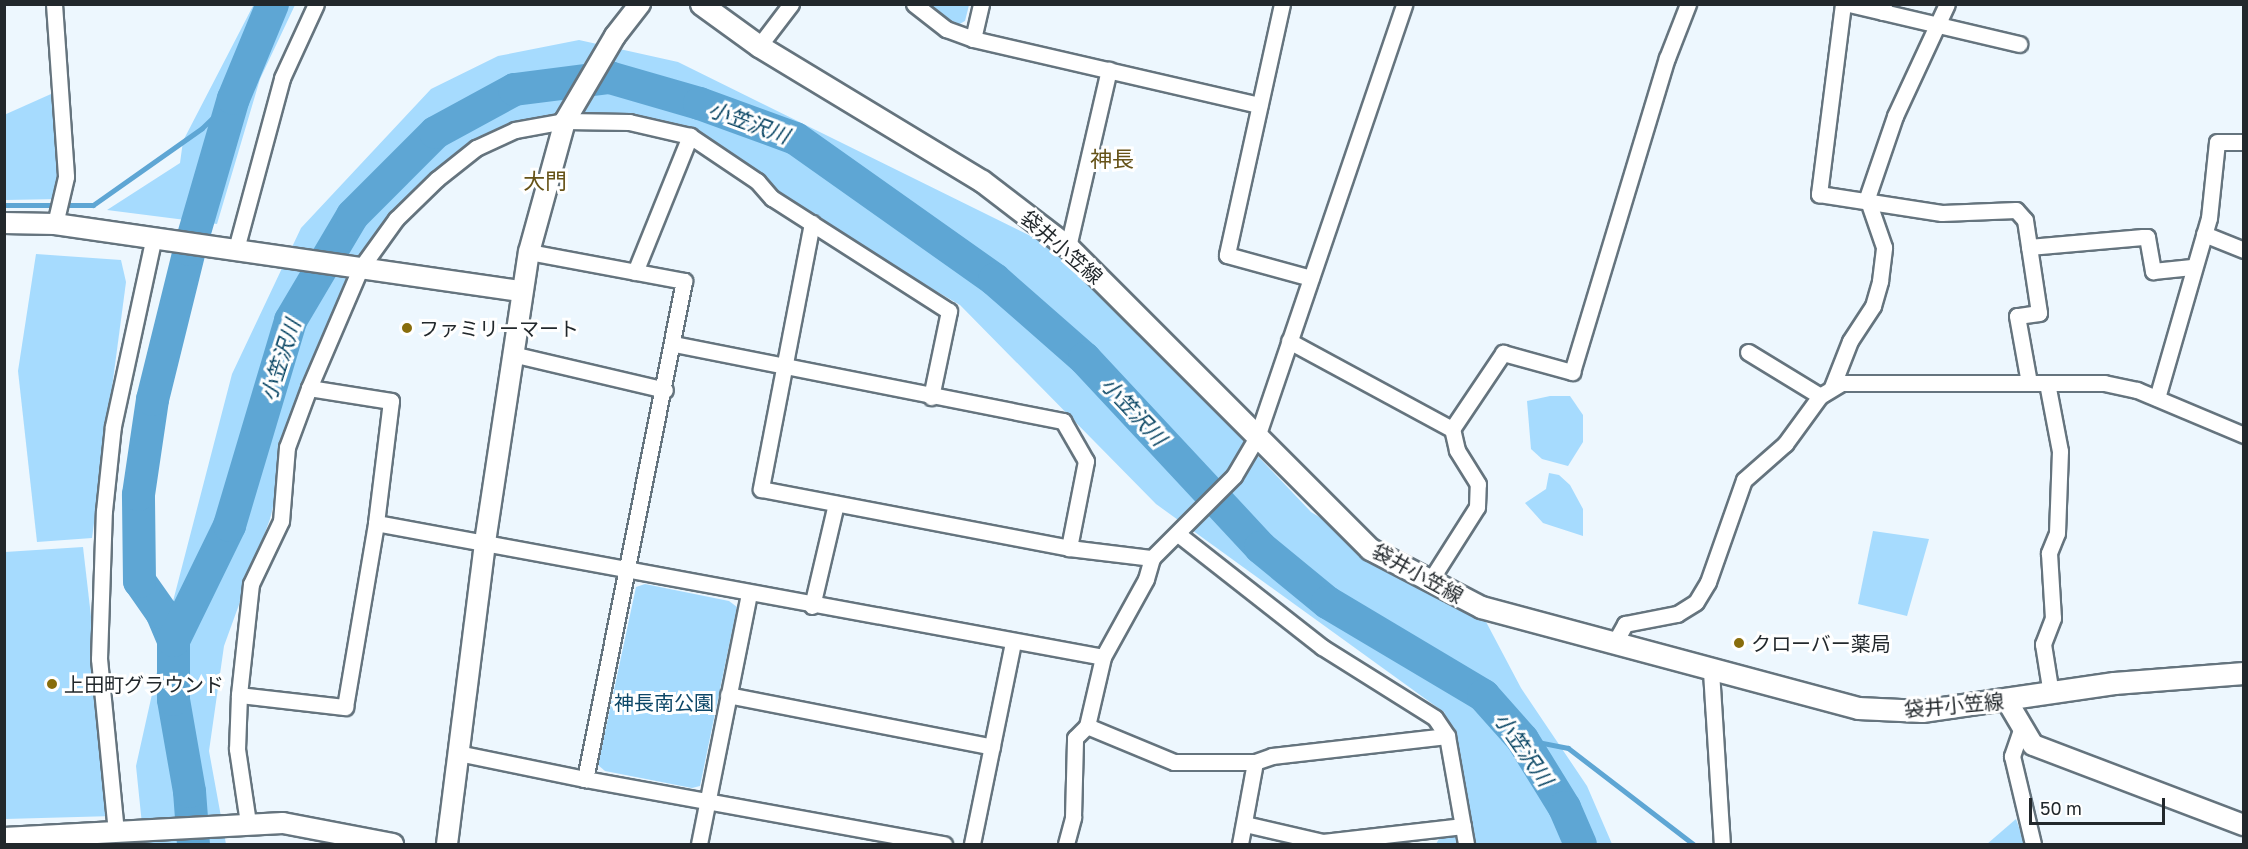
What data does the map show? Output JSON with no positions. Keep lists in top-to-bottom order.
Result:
{
  "streets": {
    "main road": ["袋井小笠線"]
  },
  "districts": ["神長", "大門"],
  "water": ["小笠沢川"],
  "parks": ["神長南公園"],
  "places": ["ファミリーマート", "クローバー薬局", "上田町グラウンド"],
  "scale_bar": "50 m"
}
